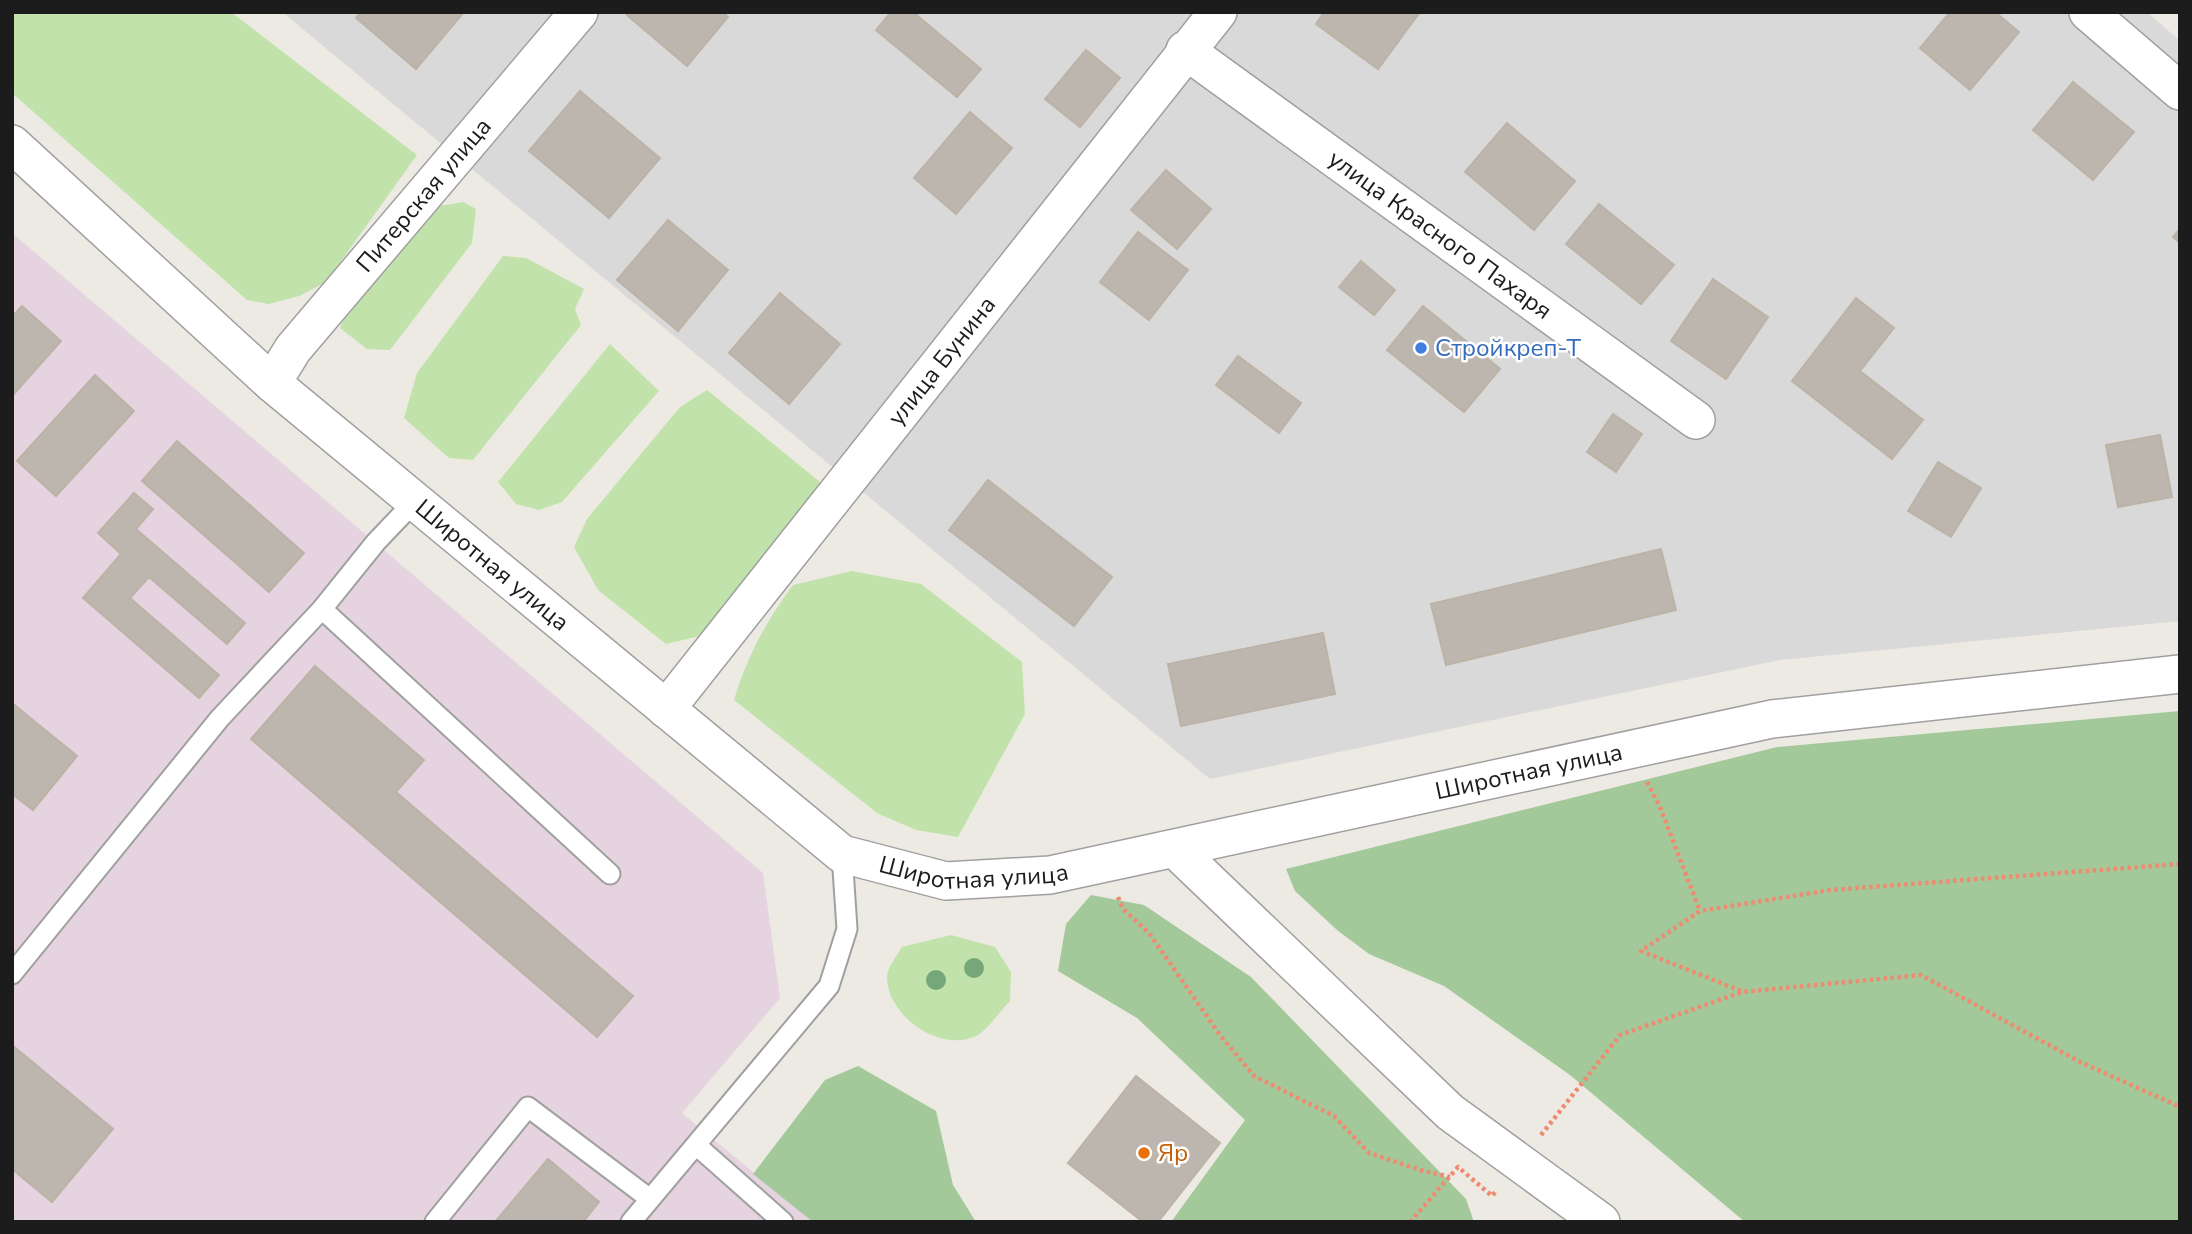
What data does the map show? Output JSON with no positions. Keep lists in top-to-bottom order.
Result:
{
  "streets": {
    "street": [
      "Питерская улица",
      "улица Красного Пахаря",
      "улица Бунина",
      "Широтная улица"
    ]
  },
  "crossings": [
    ["Питерская улица", "Широтная улица"],
    ["улица Красного Пахаря", "улица Бунина"],
    ["улица Бунина", "Широтная улица"]
  ],
  "places": ["Стройкреп-Т", "Яр"]
}
